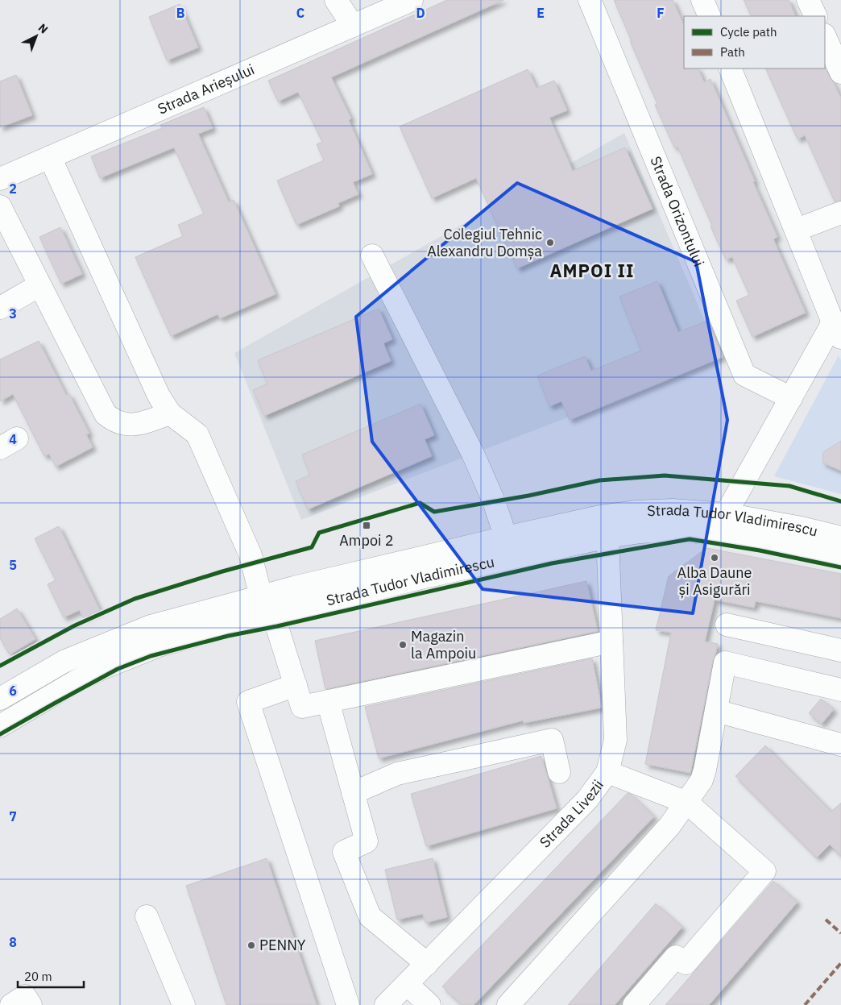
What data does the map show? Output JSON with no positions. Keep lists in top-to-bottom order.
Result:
{
  "streets": {
    "main road": [
      "Strada Arieșului",
      "Strada Orizontului",
      "Strada Tudor Vladimirescu",
      "Strada Livezii"
    ]
  },
  "crossings": [
    ["Strada Tudor Vladimirescu", "Strada Livezii"]
  ],
  "districts": ["AMPOI II"],
  "places": {
    "other": [
      "Colegiul Tehnic Alexandru Domșa",
      "Alba Daune și Asigurări",
      "Magazin la Ampoiu",
      "PENNY"
    ],
    "transit": ["Ampoi 2"]
  },
  "legend": ["Cycle path", "Path"],
  "scale_bar": "20 m",
  "north": "top right",
  "grid": {
    "columns": [
      "B",
      "C",
      "D",
      "E",
      "F"
    ],
    "rows": [
      "2",
      "3",
      "4",
      "5",
      "6",
      "7",
      "8"
    ]
  }
}
